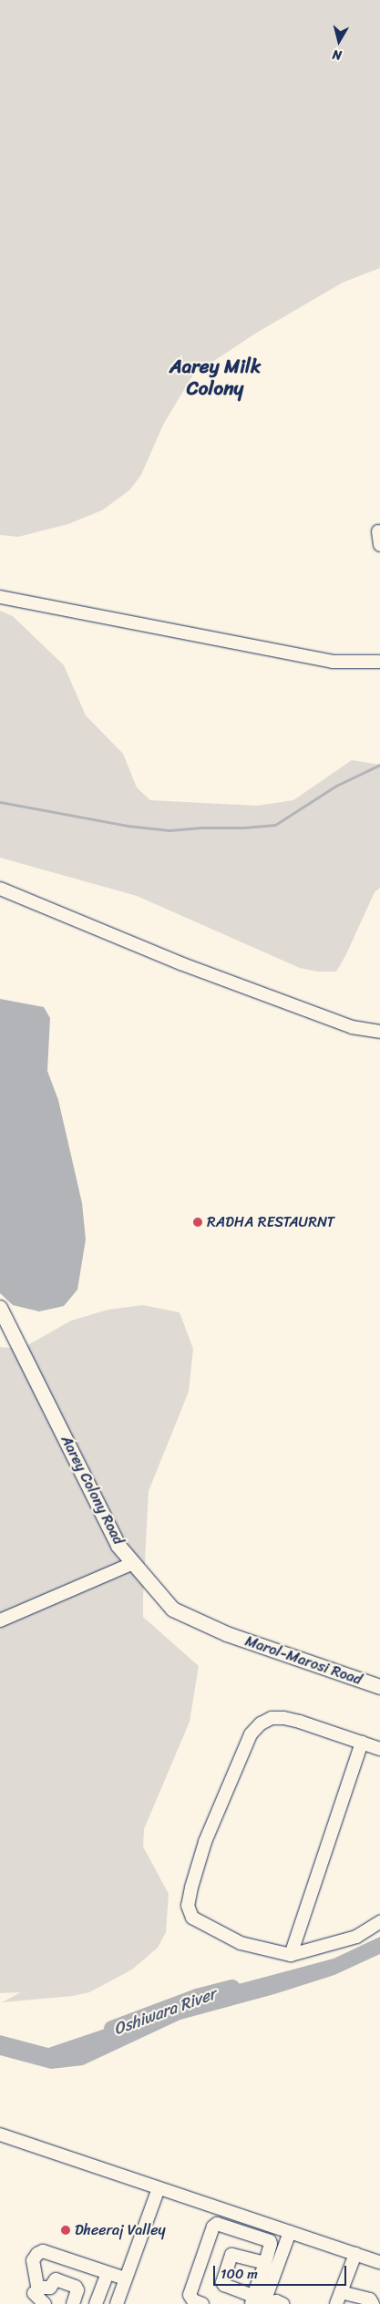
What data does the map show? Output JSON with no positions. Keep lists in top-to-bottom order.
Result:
{
  "streets": {
    "main road": ["Aarey Colony Road", "Marol-Marosi Road"]
  },
  "crossings": [
    ["Aarey Colony Road", "Marol-Marosi Road"]
  ],
  "districts": ["Aarey Milk Colony"],
  "water": ["Oshiwara River"],
  "places": ["RADHA RESTAURNT", "Dheeraj Valley"],
  "scale_bar": "100 m",
  "north": "bottom"
}
